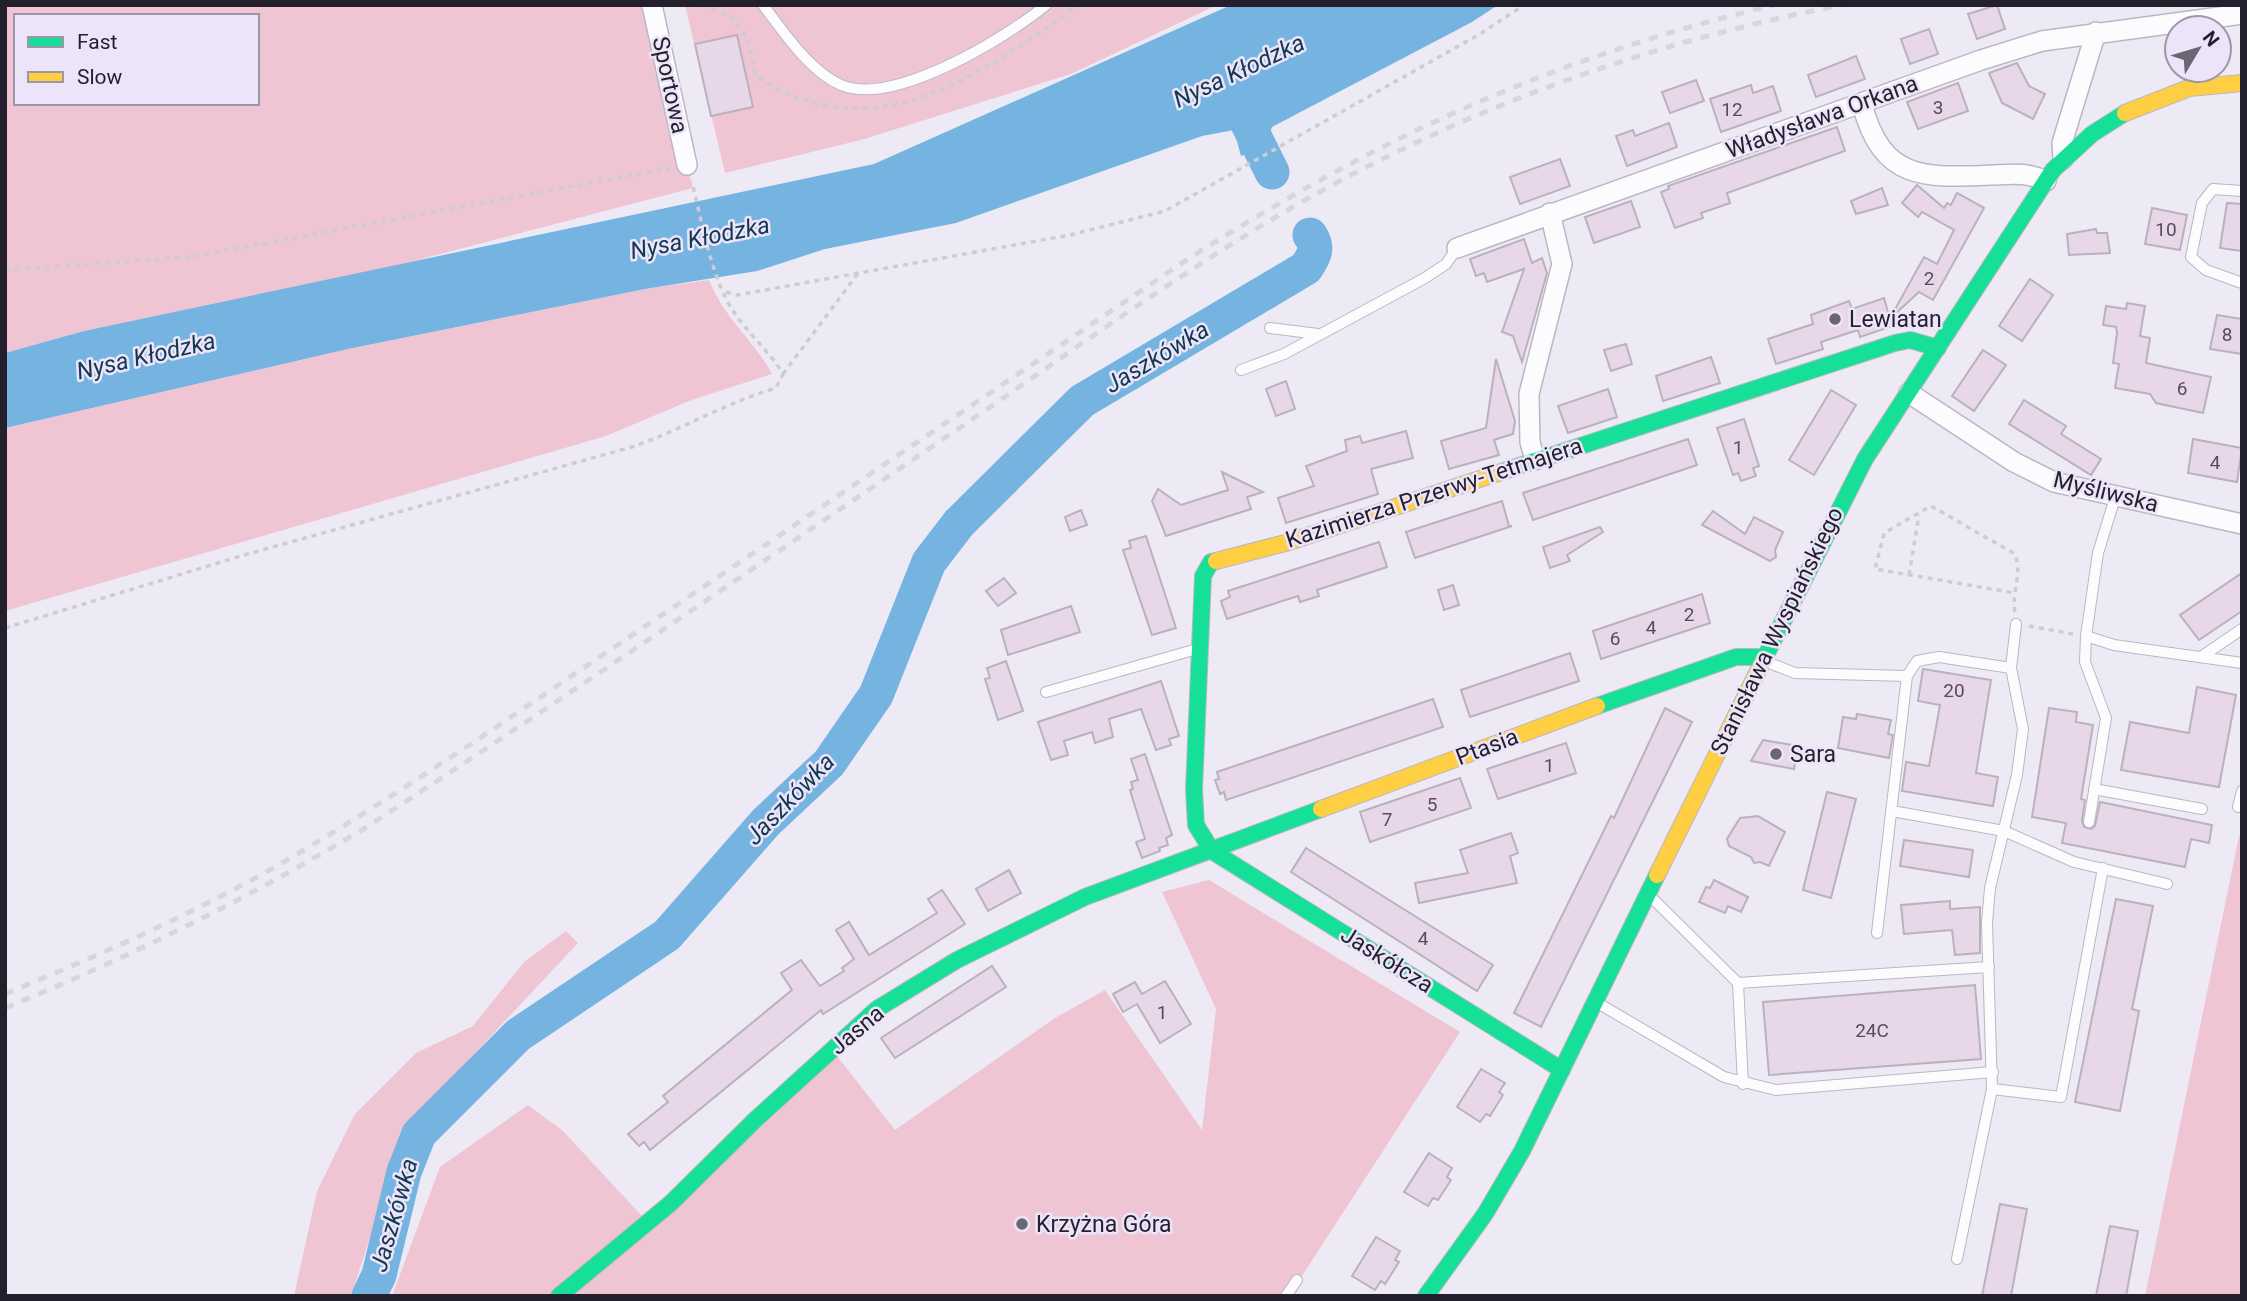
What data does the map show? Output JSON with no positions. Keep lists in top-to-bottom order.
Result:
{
  "streets": {
    "street": [
      "Sportowa",
      "Władysława Orkana",
      "Myśliwska",
      "Kazimierza Przerwy-Tetmajera",
      "Stanisława Wyspiańskiego",
      "Ptasia",
      "Jaskółcza",
      "Jasna"
    ]
  },
  "crossings": [
    ["Myśliwska", "Stanisława Wyspiańskiego"],
    ["Kazimierza Przerwy-Tetmajera", "Stanisława Wyspiańskiego"],
    ["Kazimierza Przerwy-Tetmajera", "Ptasia"],
    ["Kazimierza Przerwy-Tetmajera", "Jaskółcza"],
    ["Kazimierza Przerwy-Tetmajera", "Jasna"],
    ["Stanisława Wyspiańskiego", "Ptasia"],
    ["Stanisława Wyspiańskiego", "Jaskółcza"],
    ["Ptasia", "Jaskółcza"],
    ["Ptasia", "Jasna"],
    ["Jaskółcza", "Jasna"]
  ],
  "water": ["Nysa Kłodzka", "Jaszkówka"],
  "places": ["Lewiatan", "Sara", "Krzyżna Góra"],
  "house_numbers": [
    "3",
    "12",
    "10",
    "2",
    "8",
    "6",
    "1",
    "4",
    "2",
    "4",
    "6",
    "20",
    "1",
    "5",
    "7",
    "4",
    "1",
    "24C"
  ],
  "legend": ["Fast", "Slow"],
  "north": "top right"
}
